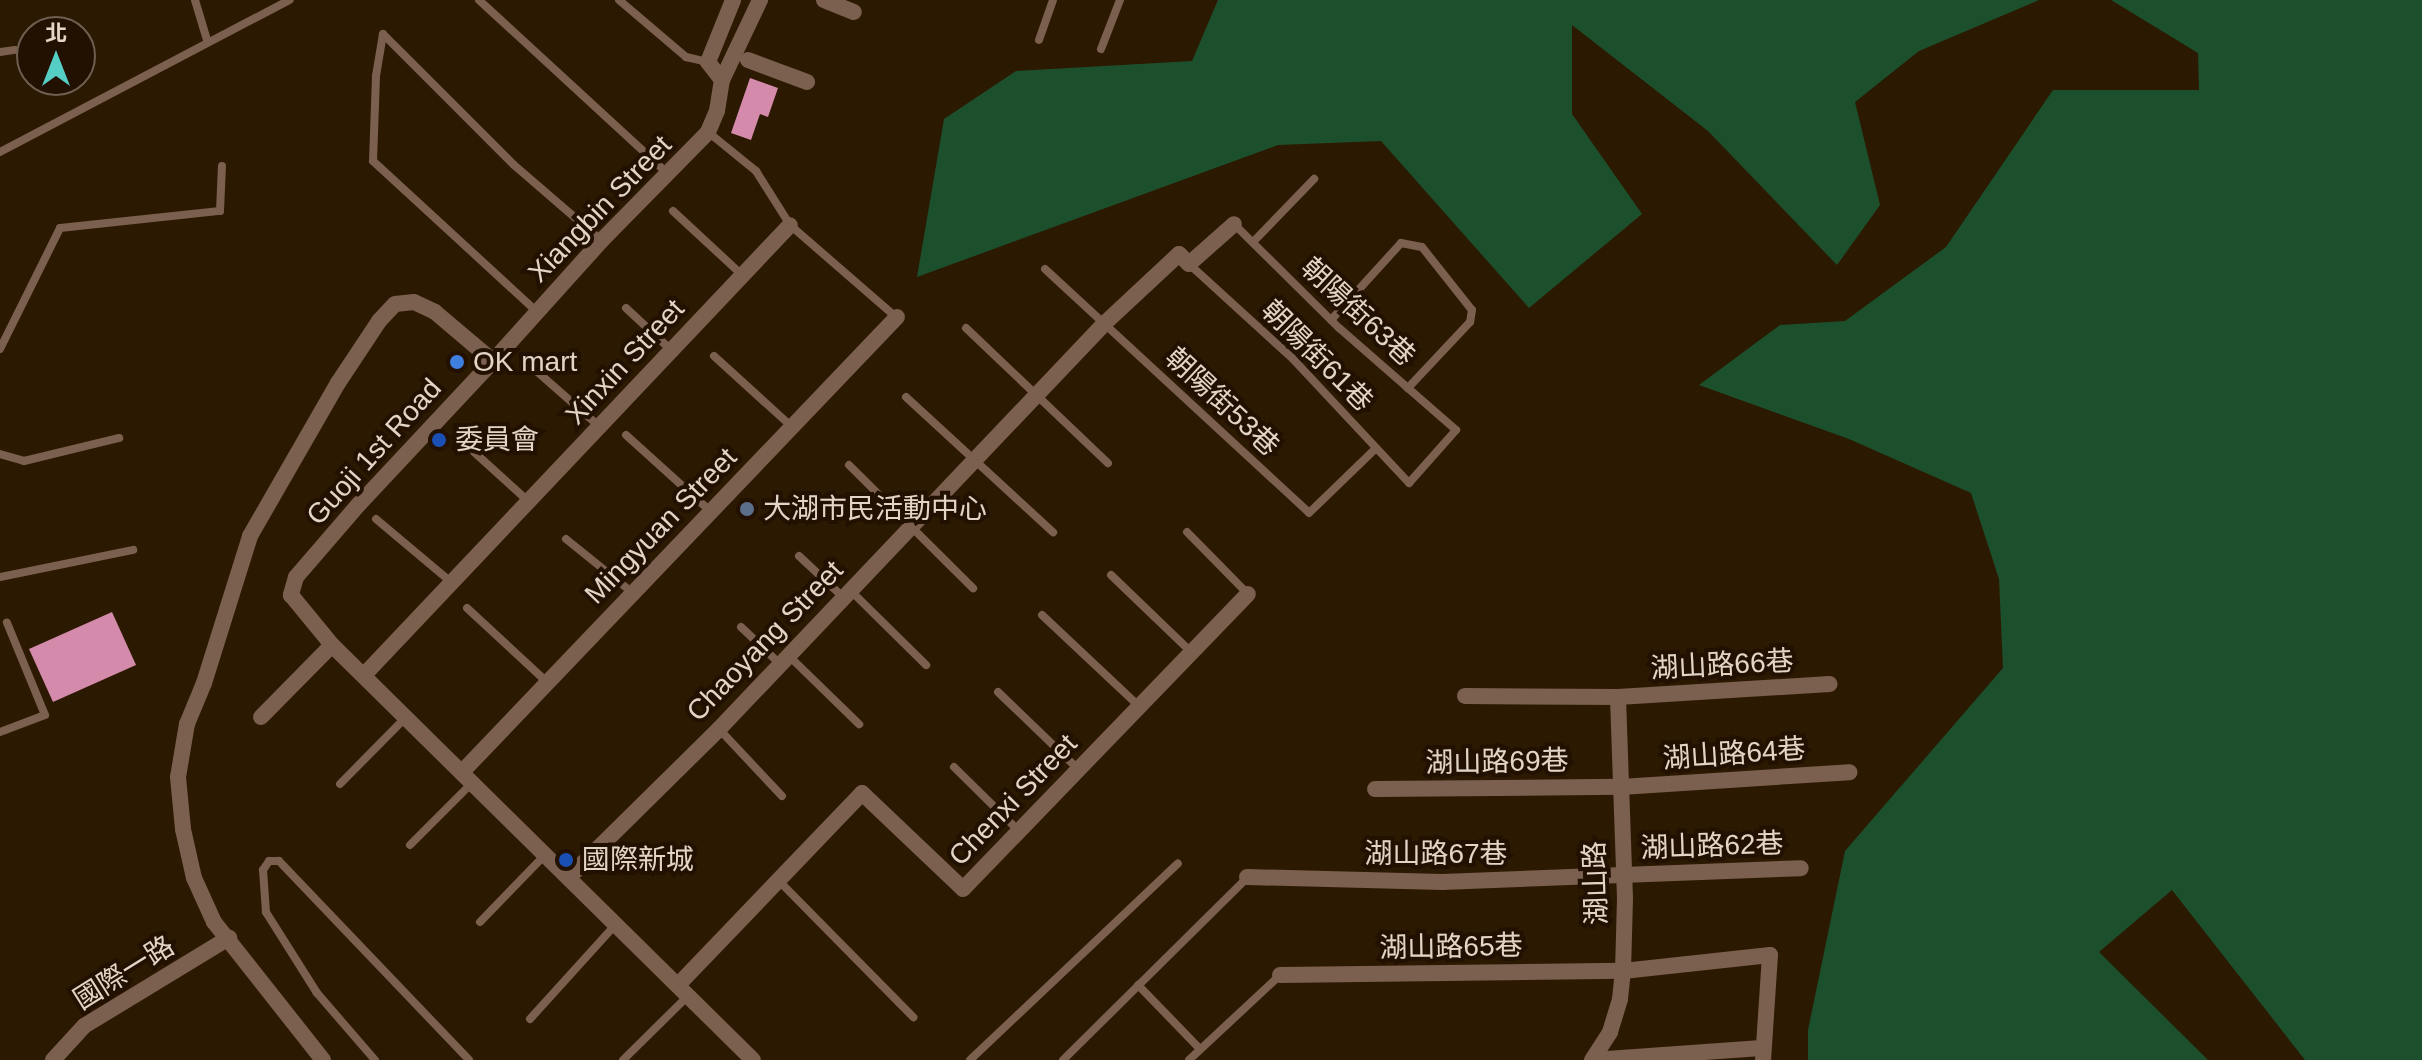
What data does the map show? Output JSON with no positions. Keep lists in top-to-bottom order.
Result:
{
  "streets": {
    "street": [
      "Xiangbin Street",
      "Xinxin Street",
      "Guoji 1st Road",
      "Mingyuan Street",
      "Chaoyang Street",
      "湖山路66巷",
      "湖山路64巷",
      "湖山路69巷",
      "Chenxi Street",
      "湖山路62巷",
      "湖山路67巷",
      "湖山路",
      "湖山路65巷",
      "國際一路"
    ],
    "lane": ["朝陽街63巷", "朝陽街61巷", "朝陽街53巷"]
  },
  "crossings": [
    ["Xiangbin Street", "Guoji 1st Road"],
    ["朝陽街63巷", "朝陽街61巷"],
    ["朝陽街63巷", "Chaoyang Street"],
    ["朝陽街61巷", "朝陽街53巷"],
    ["朝陽街61巷", "Chaoyang Street"],
    ["Xinxin Street", "Guoji 1st Road"],
    ["朝陽街53巷", "Chaoyang Street"],
    ["Guoji 1st Road", "Mingyuan Street"],
    ["Guoji 1st Road", "Chaoyang Street"],
    ["Guoji 1st Road", "Chenxi Street"],
    ["Guoji 1st Road", "國際一路"],
    ["湖山路66巷", "湖山路"],
    ["湖山路64巷", "湖山路69巷"],
    ["湖山路64巷", "湖山路"],
    ["湖山路69巷", "湖山路"],
    ["湖山路62巷", "湖山路67巷"],
    ["湖山路62巷", "湖山路"],
    ["湖山路67巷", "湖山路"],
    ["湖山路", "湖山路65巷"]
  ],
  "places": [
    "OK mart",
    "委員會",
    "大湖市民活動中心",
    "國際新城"
  ],
  "north": "top"
}
